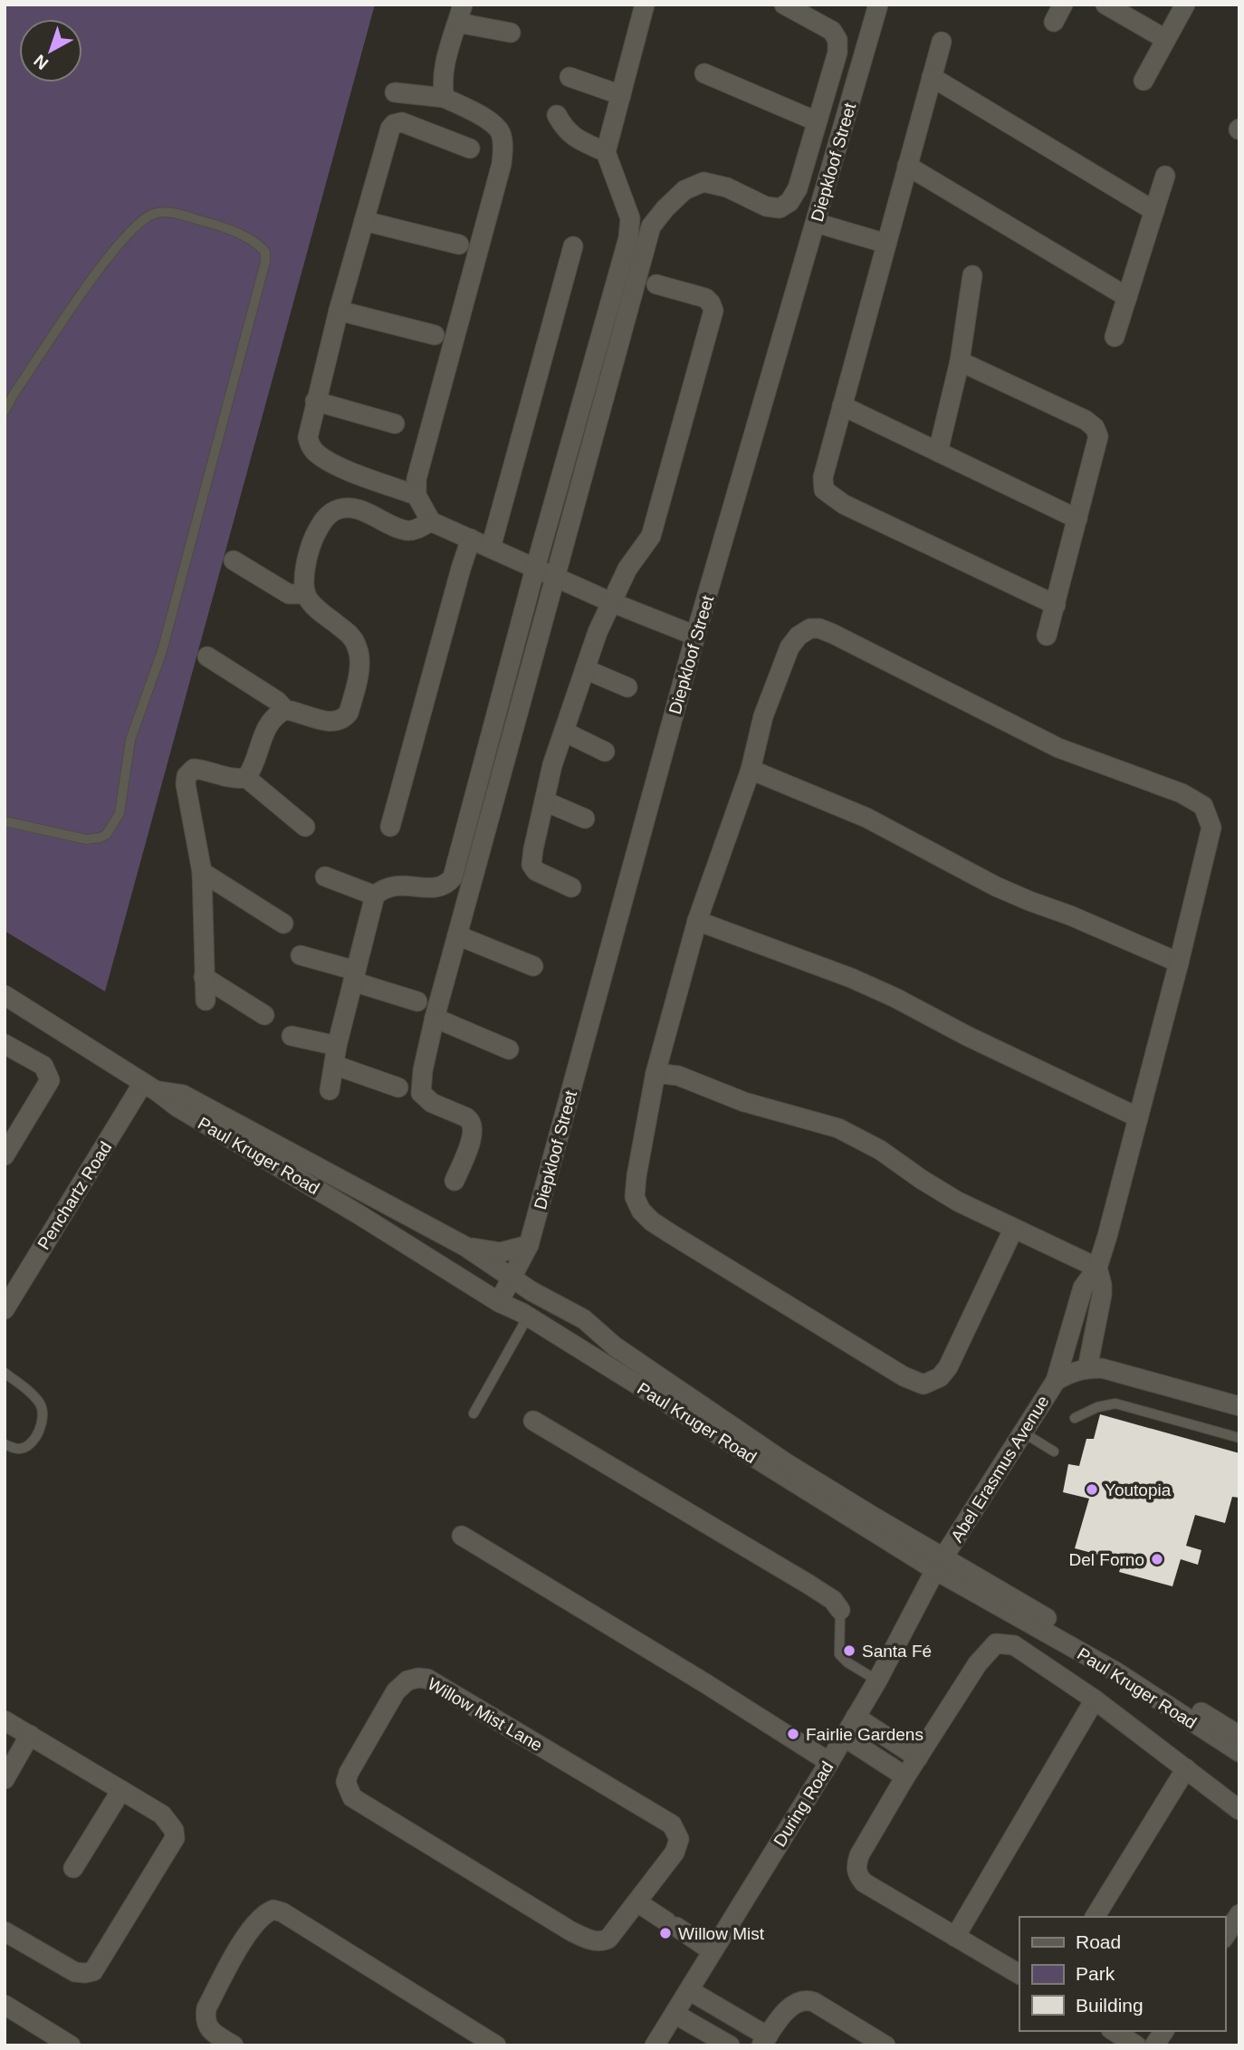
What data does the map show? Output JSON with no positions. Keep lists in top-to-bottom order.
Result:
{
  "streets": {
    "street": [
      "Diepkloof Street",
      "Paul Kruger Road",
      "Penchartz Road",
      "Abel Erasmus Avenue",
      "Willow Mist Lane",
      "During Road"
    ]
  },
  "crossings": [
    ["Diepkloof Street", "Paul Kruger Road"],
    ["Paul Kruger Road", "Penchartz Road"],
    ["Paul Kruger Road", "Abel Erasmus Avenue"],
    ["Paul Kruger Road", "During Road"],
    ["Abel Erasmus Avenue", "During Road"]
  ],
  "places": [
    "Youtopia",
    "Del Forno",
    "Santa Fé",
    "Fairlie Gardens",
    "Willow Mist"
  ],
  "legend": ["Road", "Park", "Building"],
  "north": "bottom left"
}
